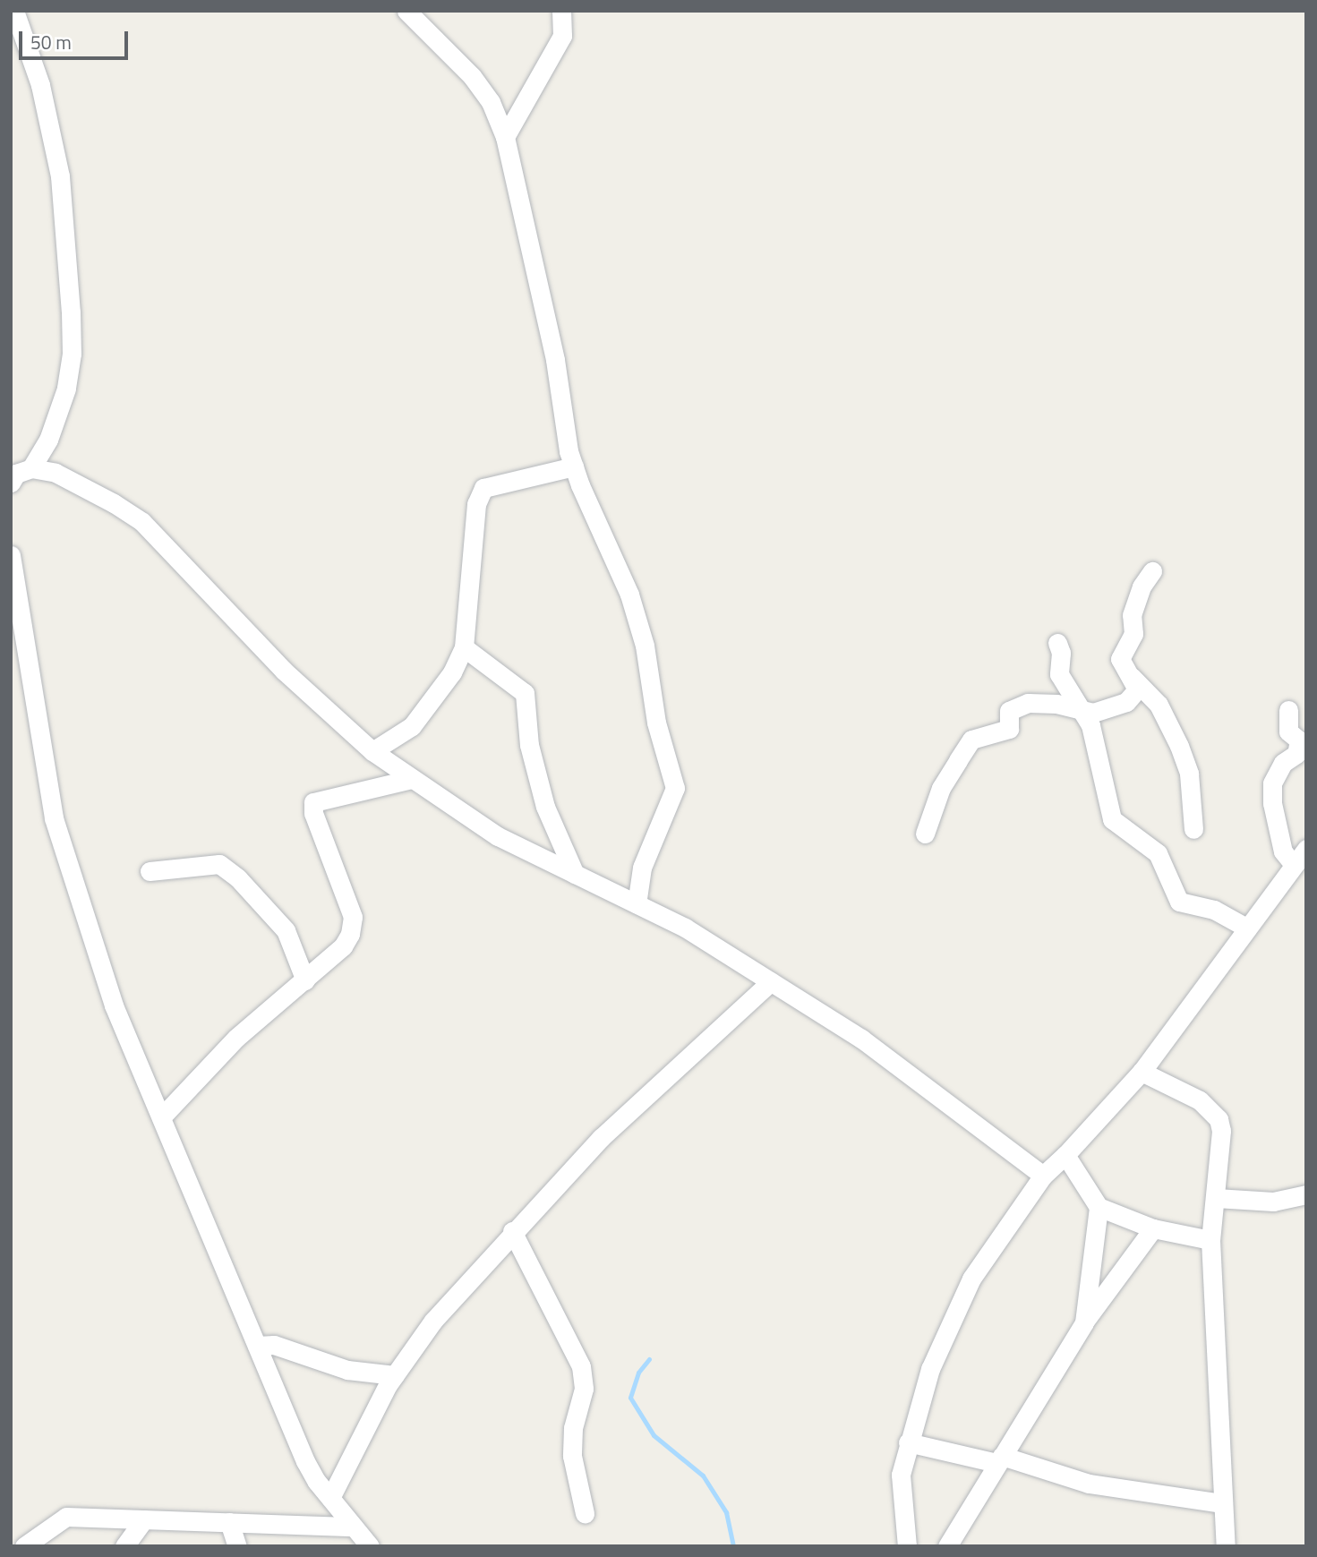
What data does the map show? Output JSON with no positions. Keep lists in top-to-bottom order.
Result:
{
  "scale_bar": "50 m"
}
